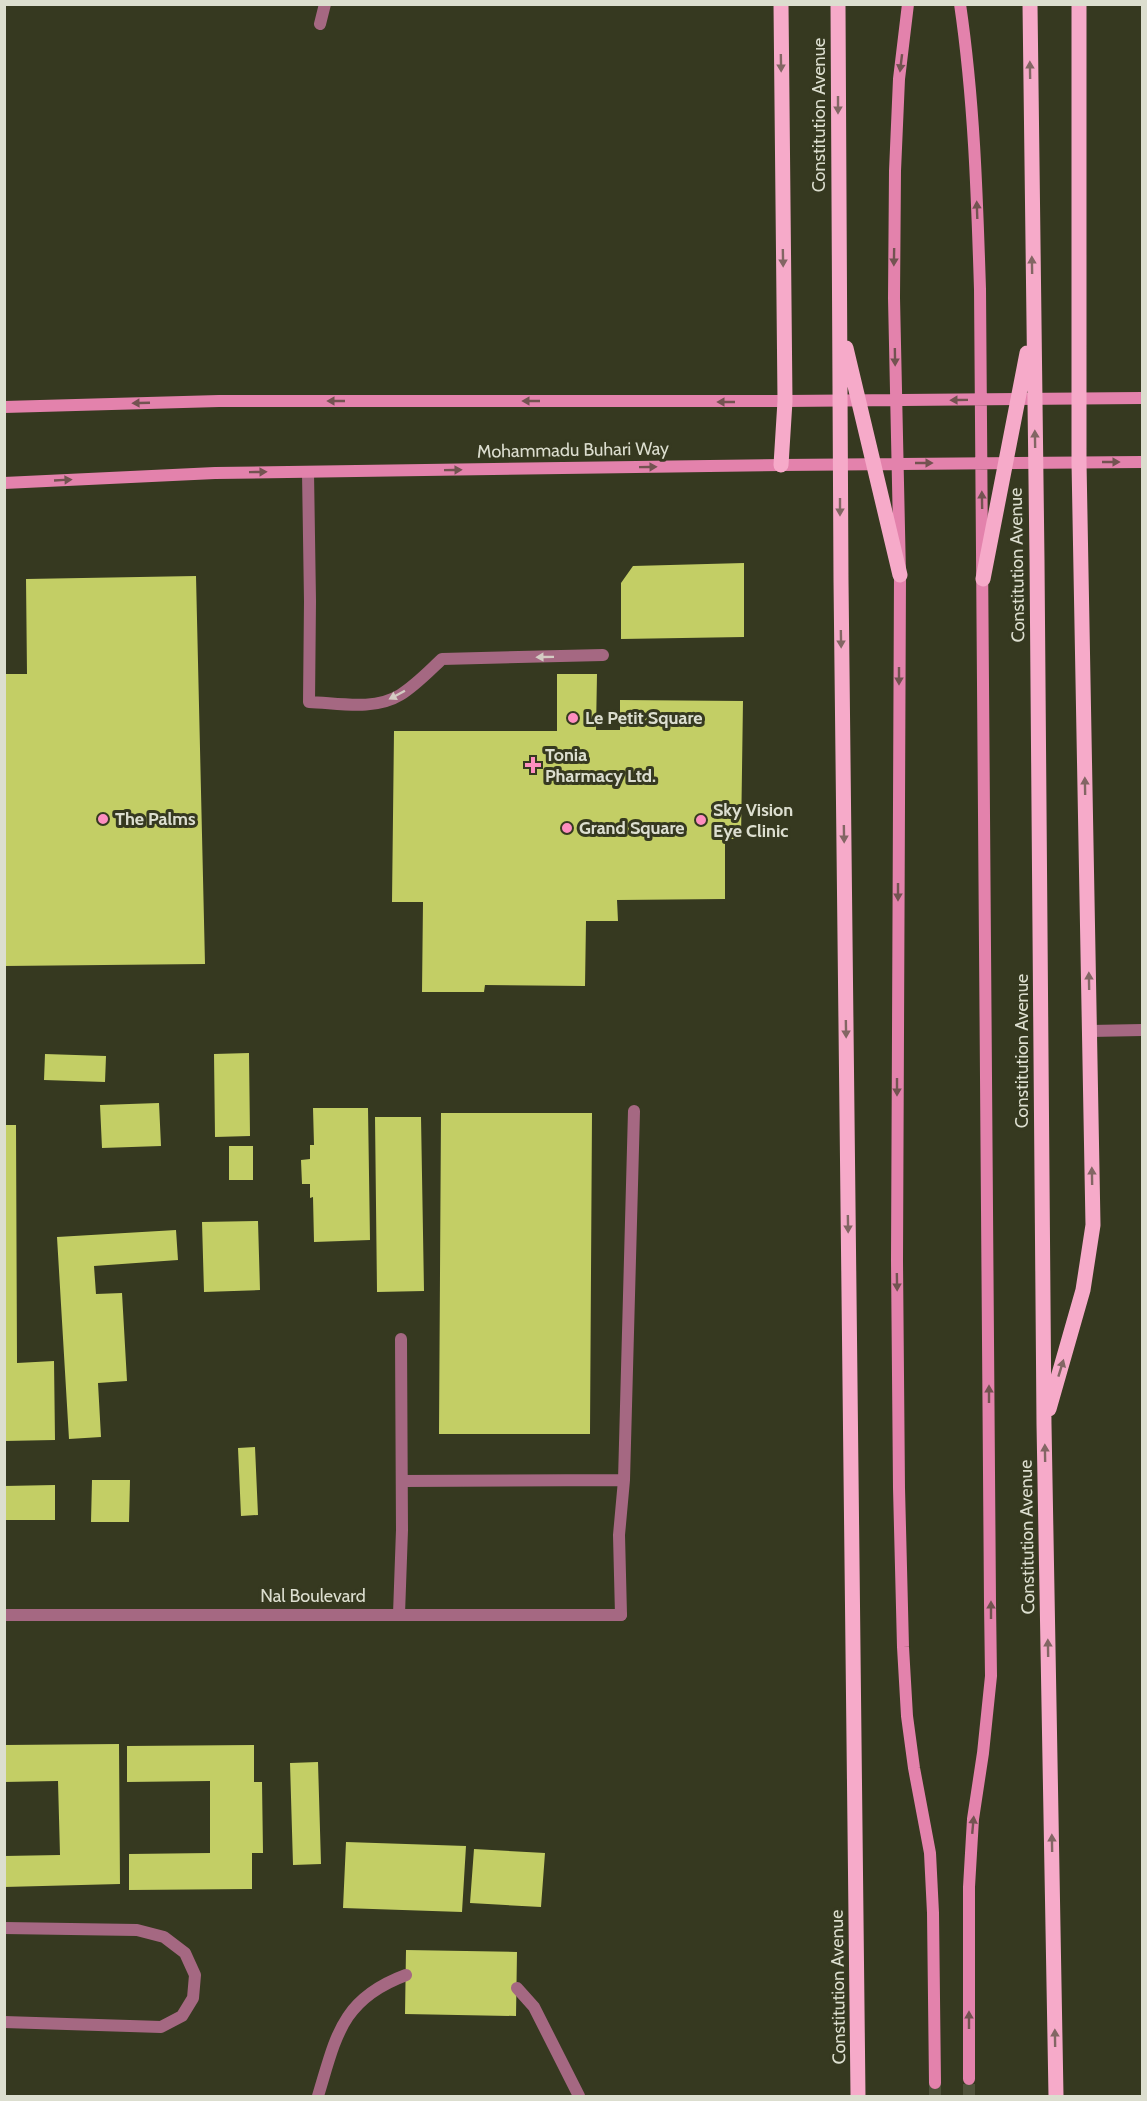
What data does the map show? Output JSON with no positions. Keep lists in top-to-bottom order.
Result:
{
  "streets": {
    "main road": ["Constitution Avenue", "Mohammadu Buhari Way"],
    "street": ["Nal Boulevard"]
  },
  "places": {
    "other": [
      "Le Petit Square",
      "The Palms",
      "Sky Vision Eye Clinic",
      "Grand Square"
    ],
    "health": ["Tonia Pharmacy Ltd."]
  }
}
